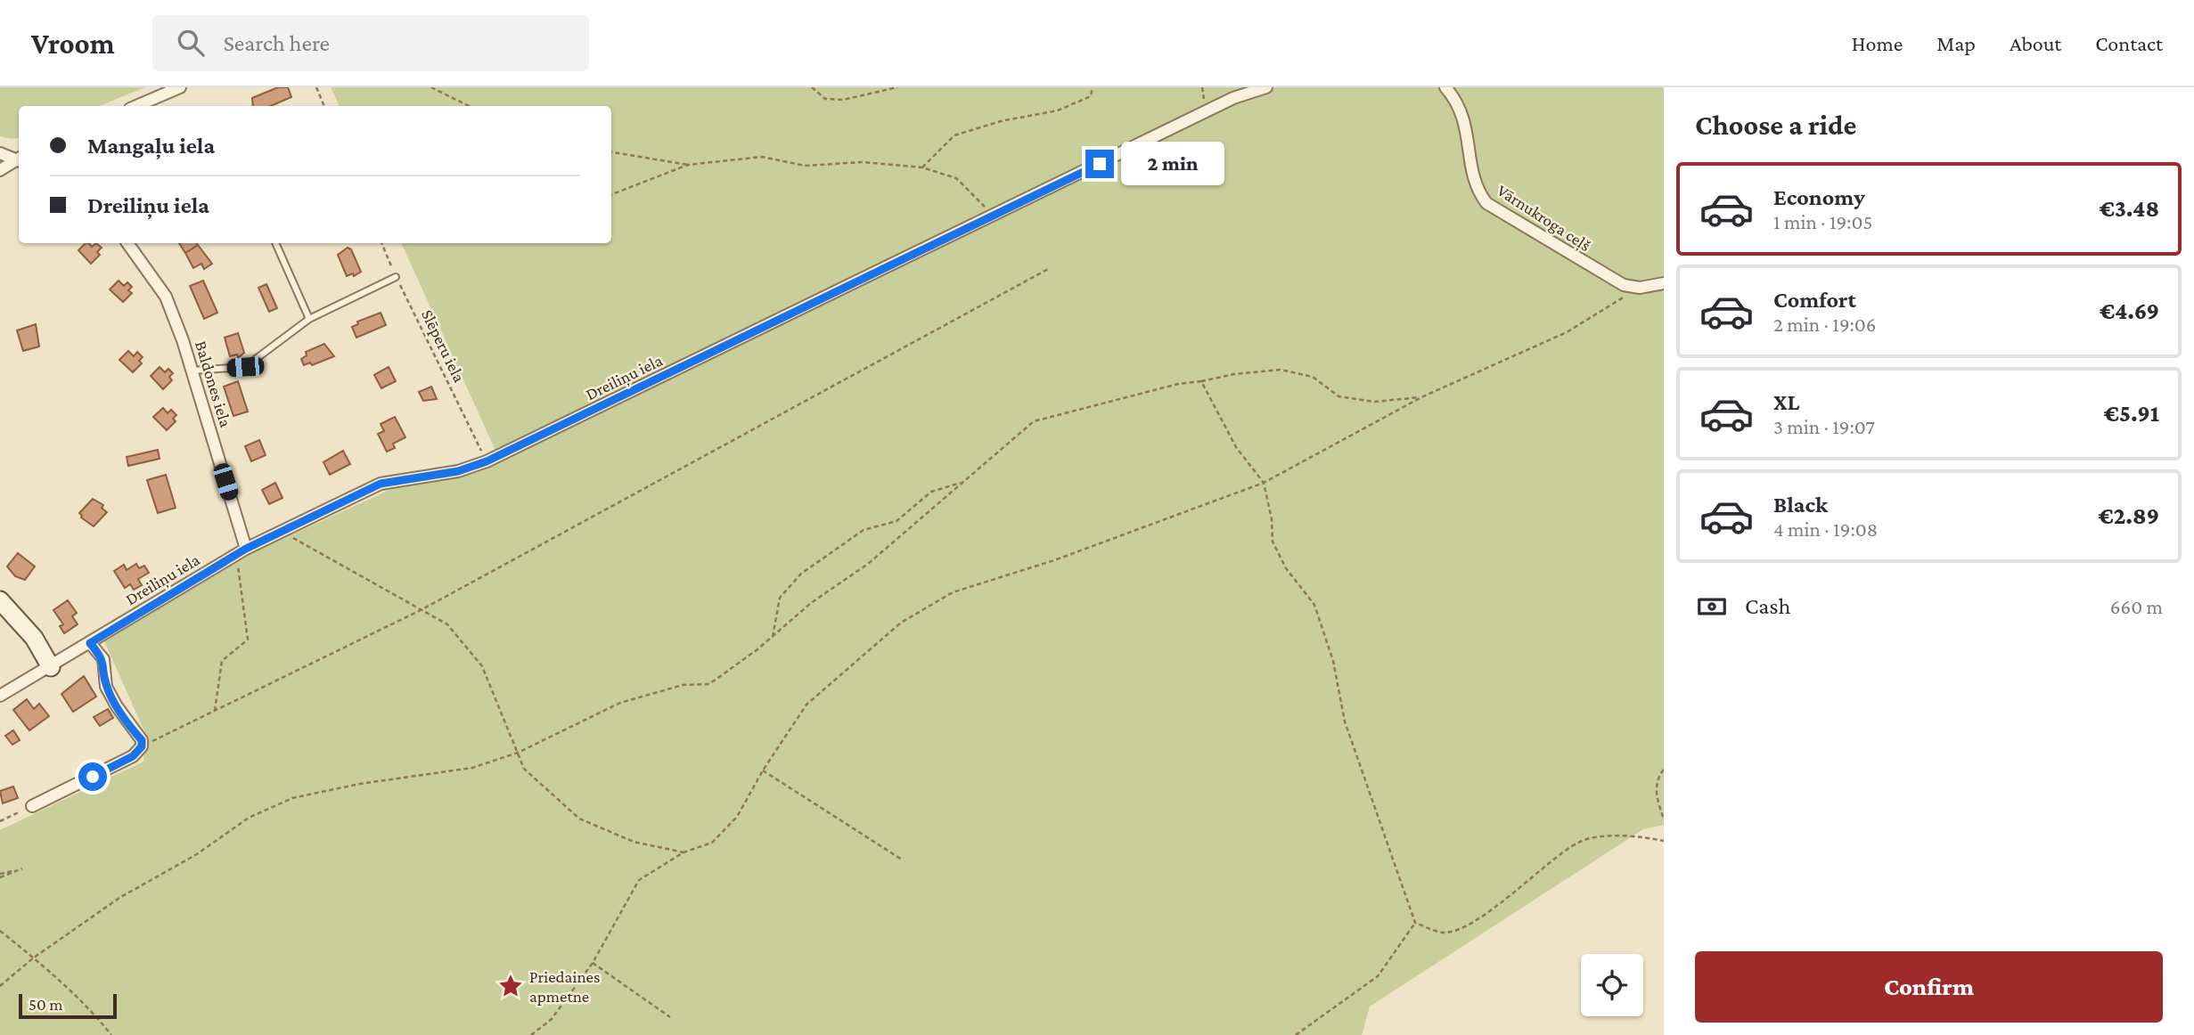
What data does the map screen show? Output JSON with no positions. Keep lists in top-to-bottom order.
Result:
{
  "streets": {
    "street": ["Vārnukroga ceļš", "Dreiliņu iela", "Baldones iela"],
    "path": ["Slēperu iela"]
  },
  "crossings": [
    ["Slēperu iela", "Dreiliņu iela"],
    ["Dreiliņu iela", "Baldones iela"]
  ],
  "places": {
    "place": ["Priedaines apmetne"]
  },
  "scale_bar": "50 m",
  "page": {
    "header": "Vroom",
    "search": "Search here",
    "nav": [
      "Home",
      "Map",
      "About",
      "Contact"
    ],
    "heading": "Choose a ride",
    "banner": ["Mangaļu iela", "Dreiliņu iela"],
    "bubble": "2 min",
    "list": [
      {
        "name": "Economy",
        "note": "1 min · 19:05",
        "value": "€3.48"
      },
      {
        "name": "Comfort",
        "note": "2 min · 19:06",
        "value": "€4.69"
      },
      {
        "name": "XL",
        "note": "3 min · 19:07",
        "value": "€5.91"
      },
      {
        "name": "Black",
        "note": "4 min · 19:08",
        "value": "€2.89"
      }
    ],
    "pay": ["Cash", "660 m"],
    "buttons": "Confirm",
    "scale": "50 m"
  }
}
